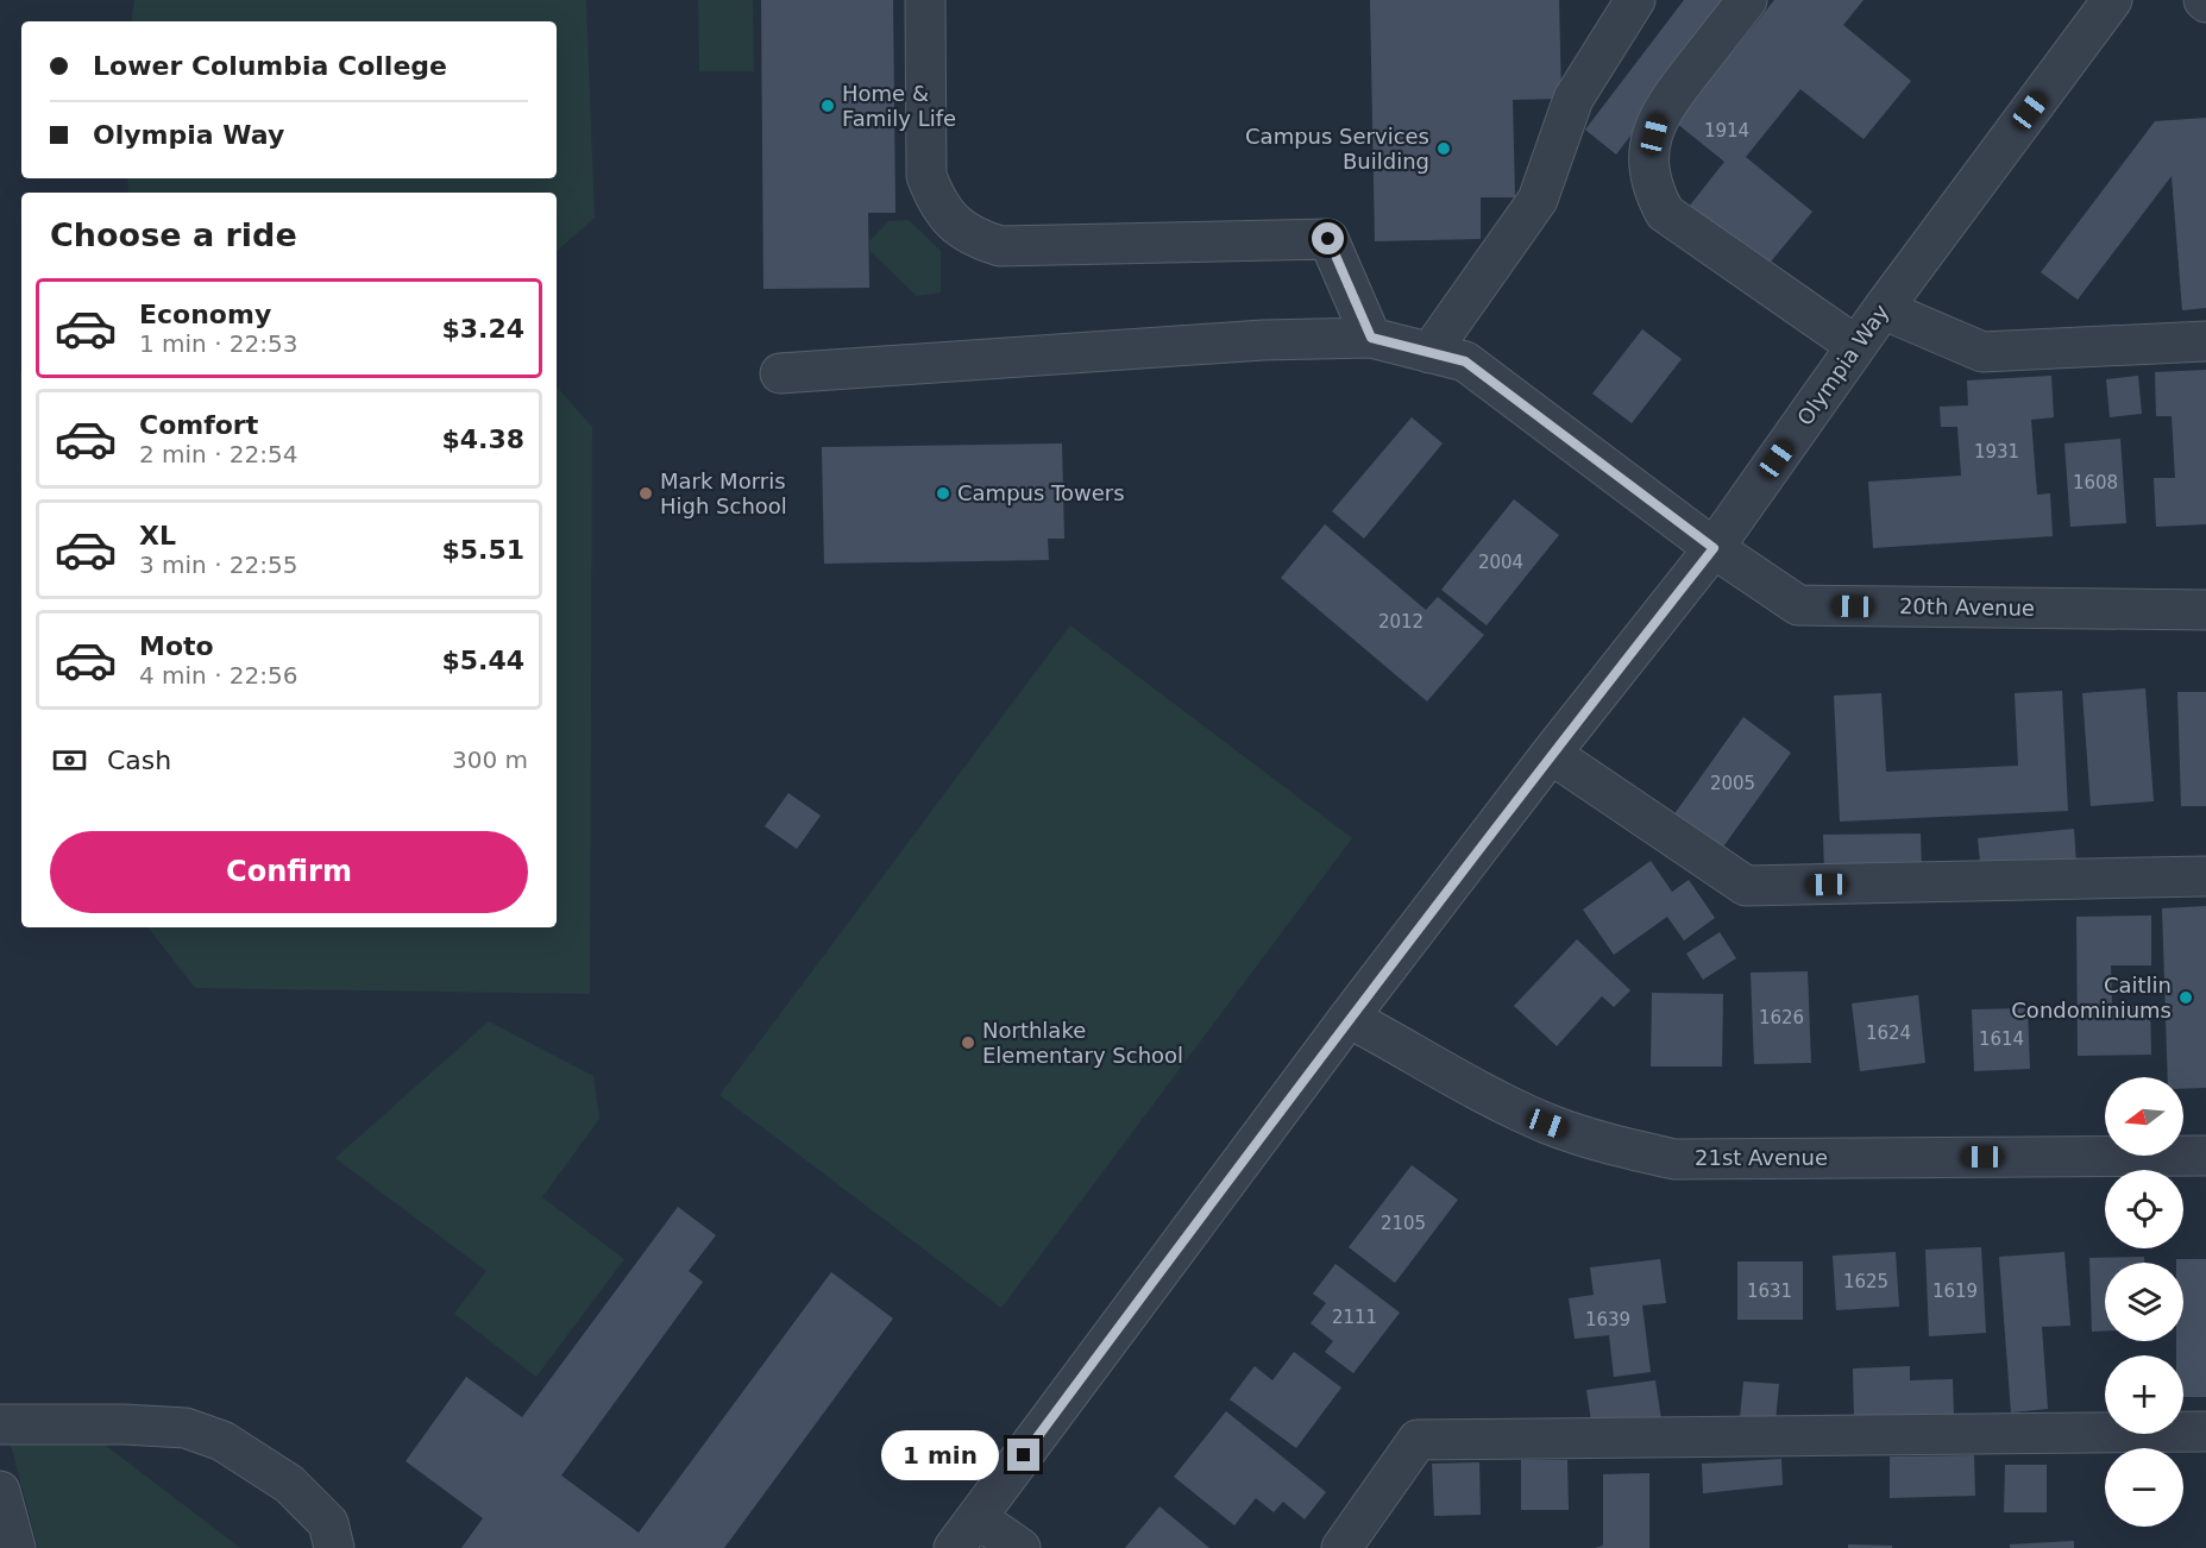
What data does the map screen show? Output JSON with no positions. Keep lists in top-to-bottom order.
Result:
{
  "streets": {
    "street": ["Olympia Way", "20th Avenue", "21st Avenue"]
  },
  "crossings": [
    ["Olympia Way", "20th Avenue"],
    ["Olympia Way", "21st Avenue"]
  ],
  "places": [
    "Home & Family Life",
    "Campus Services Building",
    "Mark Morris High School",
    "Campus Towers",
    "Caitlin Condominiums",
    "Northlake Elementary School"
  ],
  "house_numbers": [
    "1914",
    "1931",
    "1608",
    "2004",
    "2012",
    "2005",
    "1626",
    "1624",
    "1614",
    "2105",
    "1625",
    "1631",
    "1619",
    "2111",
    "1639"
  ],
  "north": "left",
  "page": {
    "banner": ["Lower Columbia College", "Olympia Way"],
    "heading": "Choose a ride",
    "list": [
      {
        "name": "Economy",
        "note": "1 min · 22:53",
        "value": "$3.24"
      },
      {
        "name": "Comfort",
        "note": "2 min · 22:54",
        "value": "$4.38"
      },
      {
        "name": "XL",
        "note": "3 min · 22:55",
        "value": "$5.51"
      },
      {
        "name": "Moto",
        "note": "4 min · 22:56",
        "value": "$5.44"
      }
    ],
    "pay": ["Cash", "300 m"],
    "buttons": "Confirm",
    "map_buttons": ["+", "−"],
    "bubble": "1 min"
  }
}
